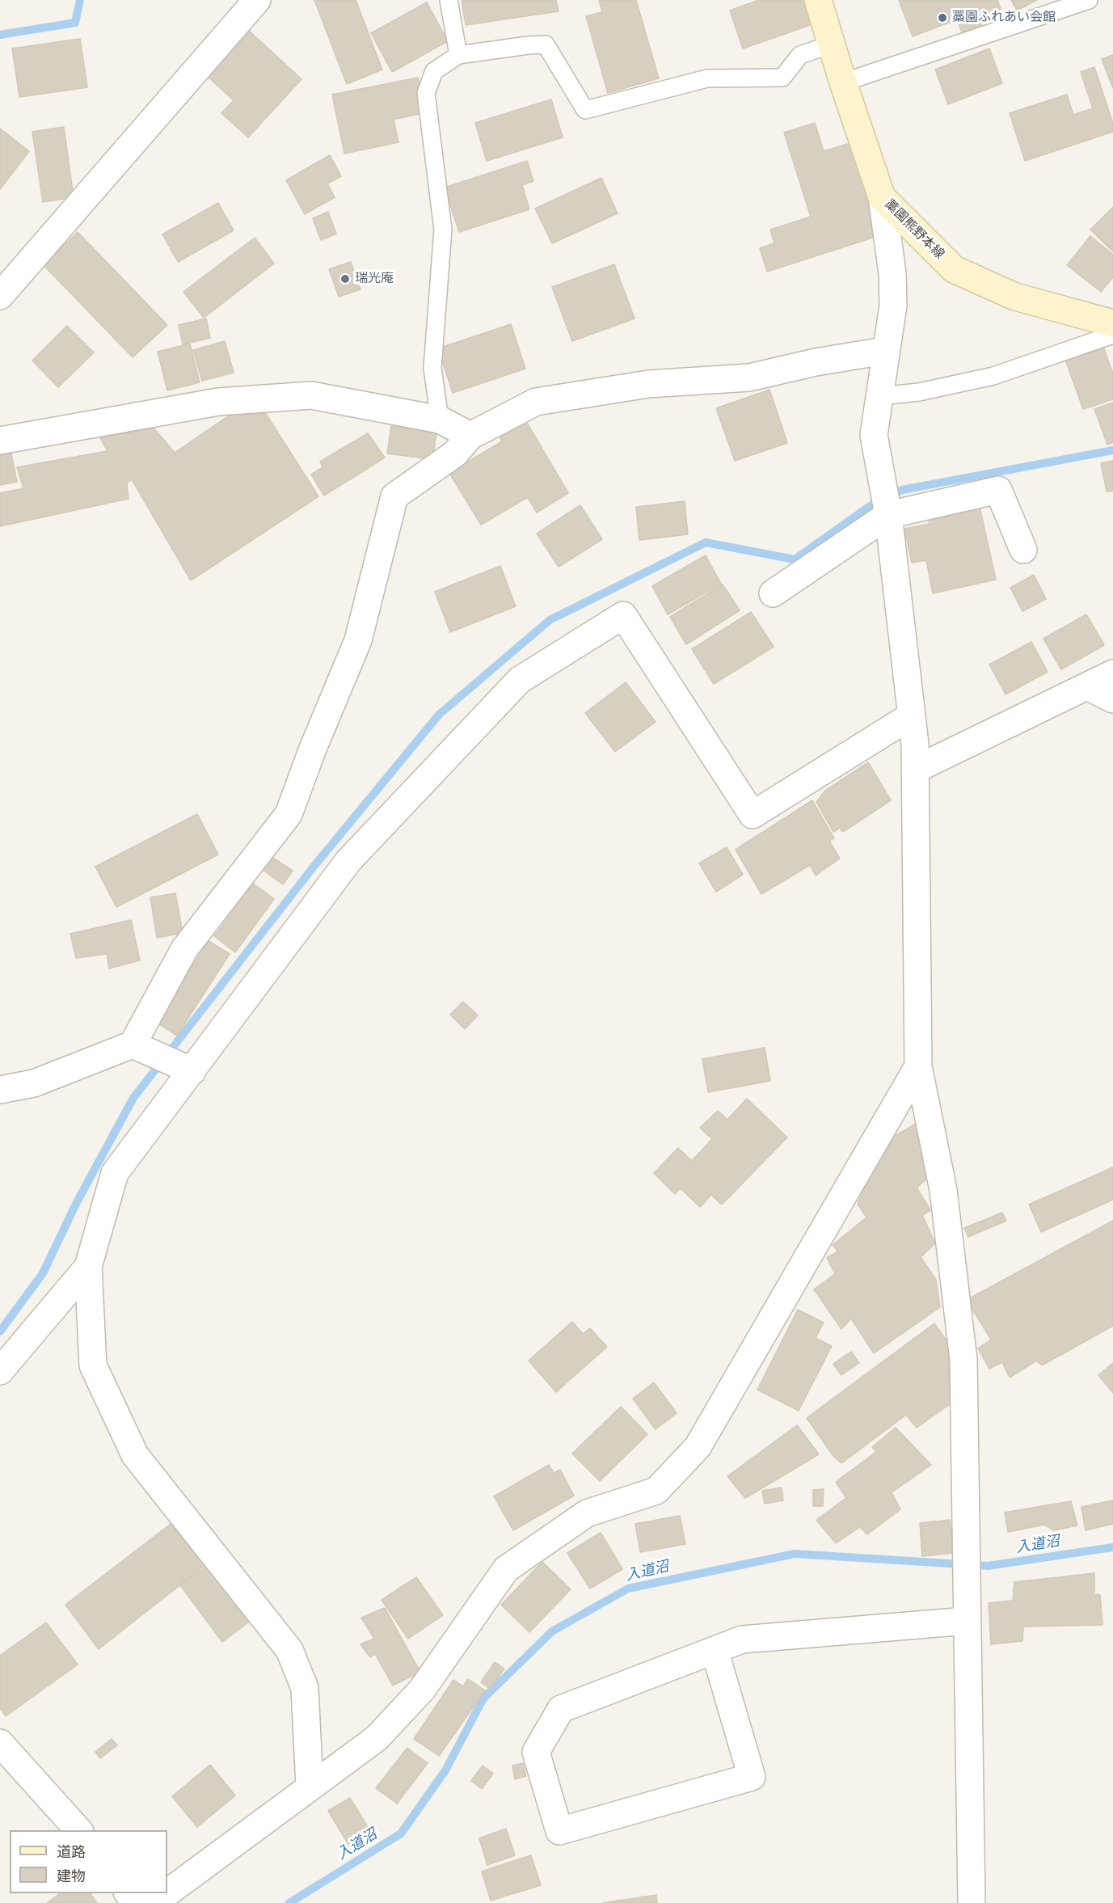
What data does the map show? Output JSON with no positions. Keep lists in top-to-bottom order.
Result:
{
  "streets": {
    "main road": ["藁園熊野本線"]
  },
  "water": ["入道沼"],
  "places": ["藁園ふれあい会館", "瑞光庵"],
  "legend": ["道路", "建物"]
}
